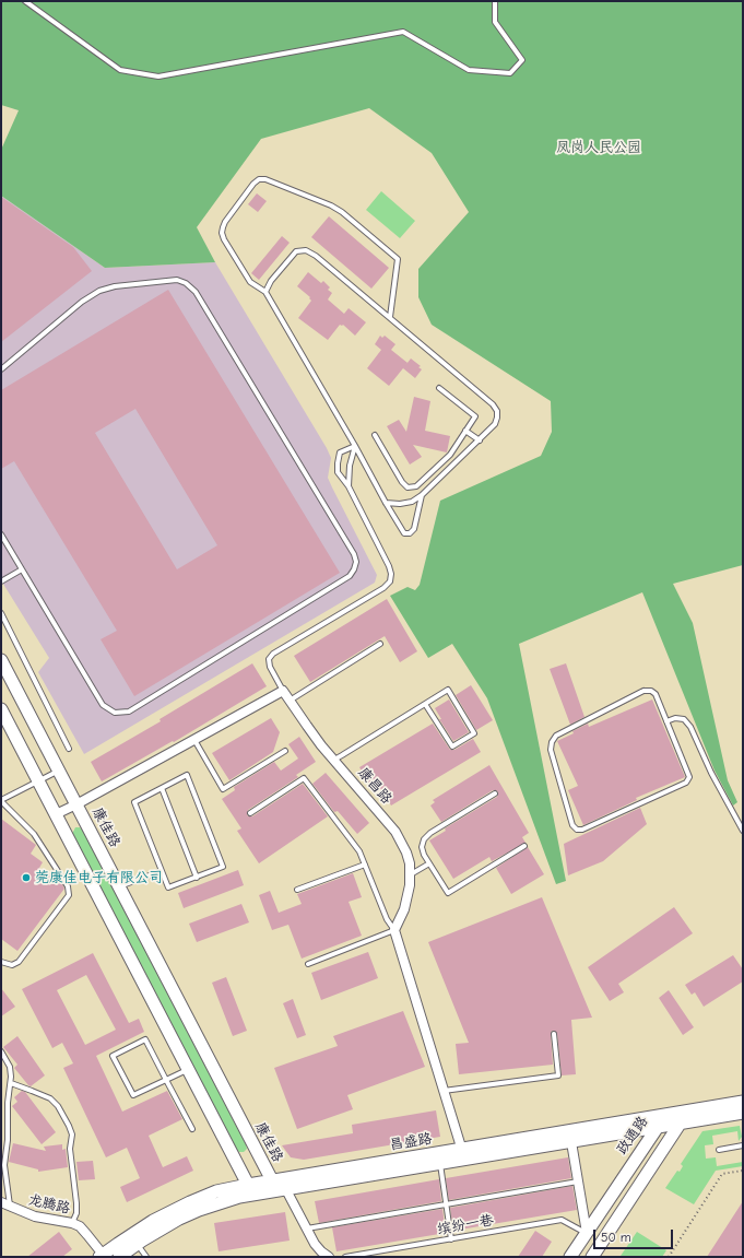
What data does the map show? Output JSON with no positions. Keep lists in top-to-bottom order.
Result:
{
  "streets": {
    "street": [
      "康昌路",
      "康佳路",
      "政通路",
      "昌盛路",
      "龙腾路"
    ],
    "lane": ["缤纷一巷"]
  },
  "crossings": [
    ["康佳路", "昌盛路"],
    ["政通路", "昌盛路"],
    ["政通路", "缤纷一巷"],
    ["昌盛路", "龙腾路"]
  ],
  "parks": ["凤岗人民公园"],
  "places": ["莞康佳电子有限公司"],
  "scale_bar": "50 m"
}
